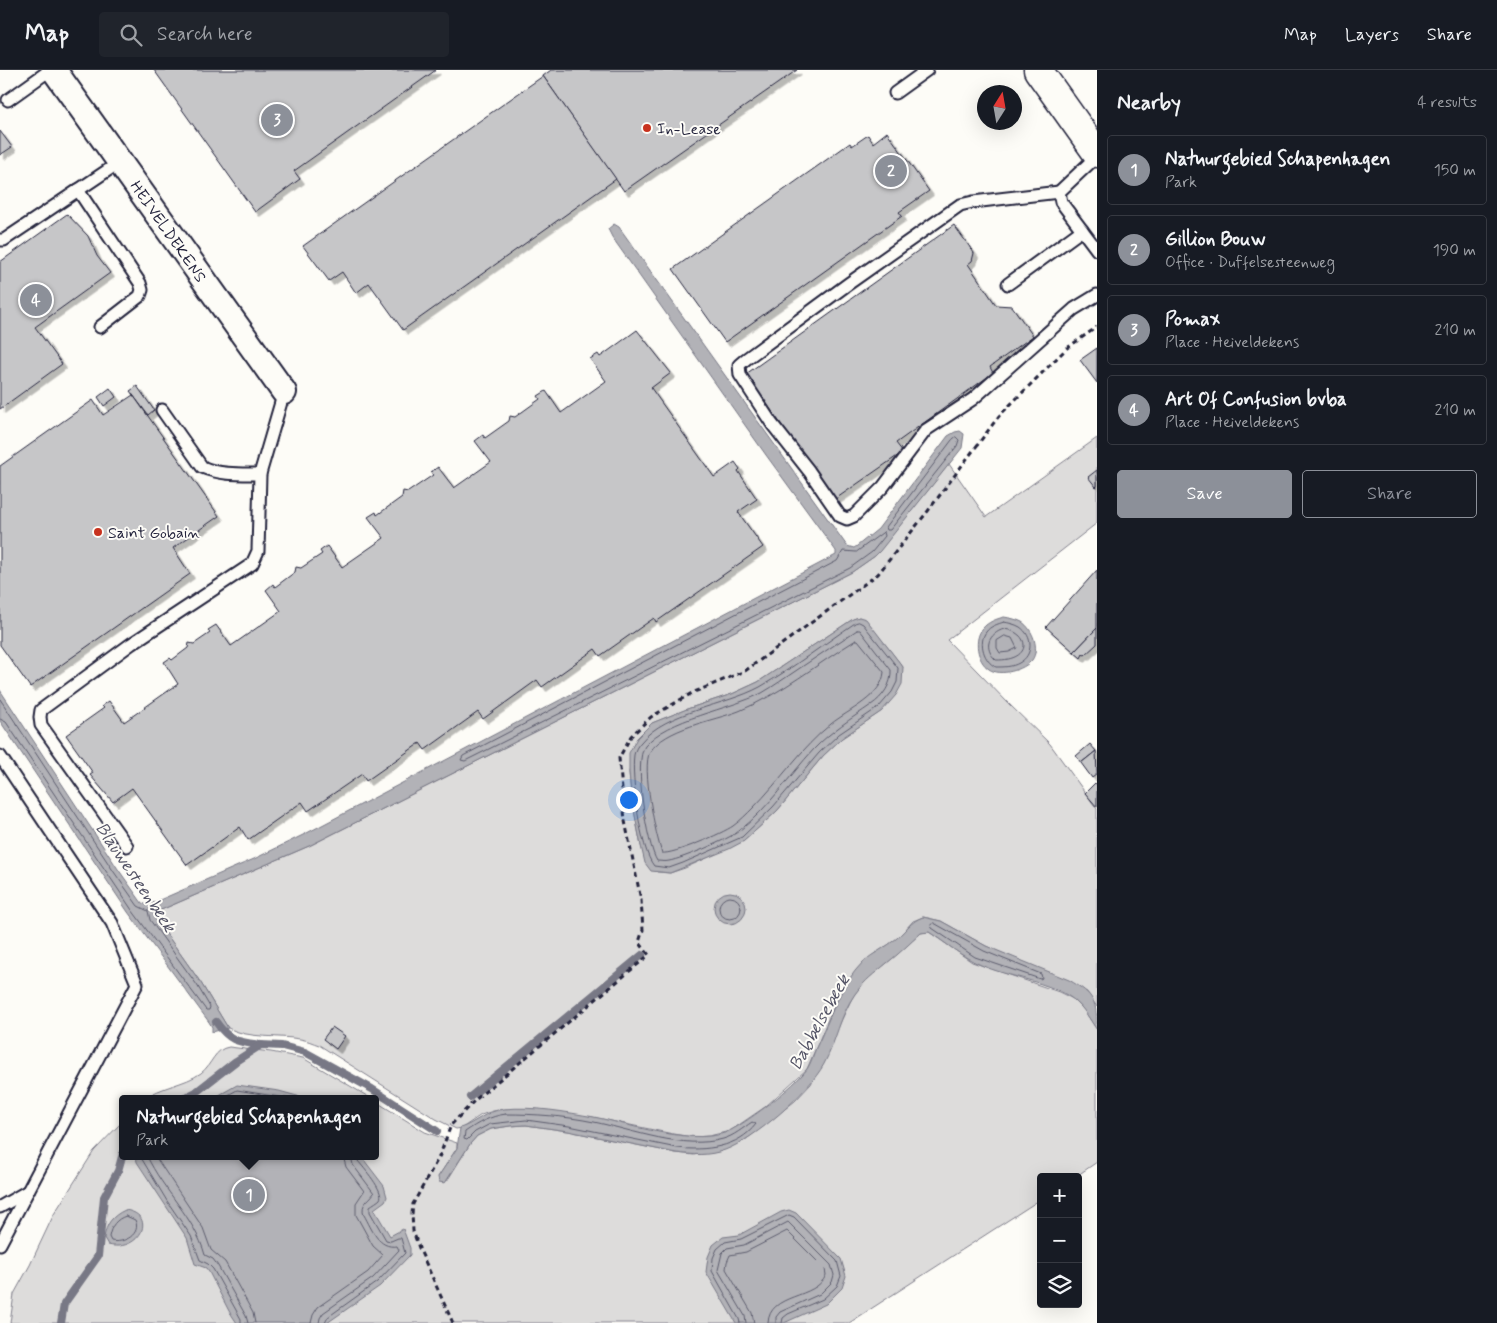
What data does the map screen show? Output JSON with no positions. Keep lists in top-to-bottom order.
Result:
{
  "streets": {
    "street": ["HEIVELDEKENS"]
  },
  "water": ["Blauwesteenbeek", "Babbelsebeek"],
  "places": ["In-Lease", "Saint Gobain"],
  "north": "top",
  "page": {
    "header": "Map",
    "search": "Search here",
    "nav": ["Map", "Layers", "Share"],
    "heading": ["Nearby", "4 results"],
    "pins": [
      "3",
      "2",
      "4",
      "1"
    ],
    "list": [
      {
        "mark": "1",
        "name": "Natuurgebied Schapenhagen",
        "note": "Park",
        "value": "150 m"
      },
      {
        "mark": "2",
        "name": "Gillion Bouw",
        "note": "Office · Duffelsesteenweg",
        "value": "190 m"
      },
      {
        "mark": "3",
        "name": "Pomax",
        "note": "Place · Heiveldekens",
        "value": "210 m"
      },
      {
        "mark": "4",
        "name": "Art Of Confusion bvba",
        "note": "Place · Heiveldekens",
        "value": "210 m"
      }
    ],
    "buttons": ["Save", "Share"],
    "popup": ["Natuurgebied Schapenhagen", "Park"],
    "map_buttons": ["+", "−"]
  }
}
